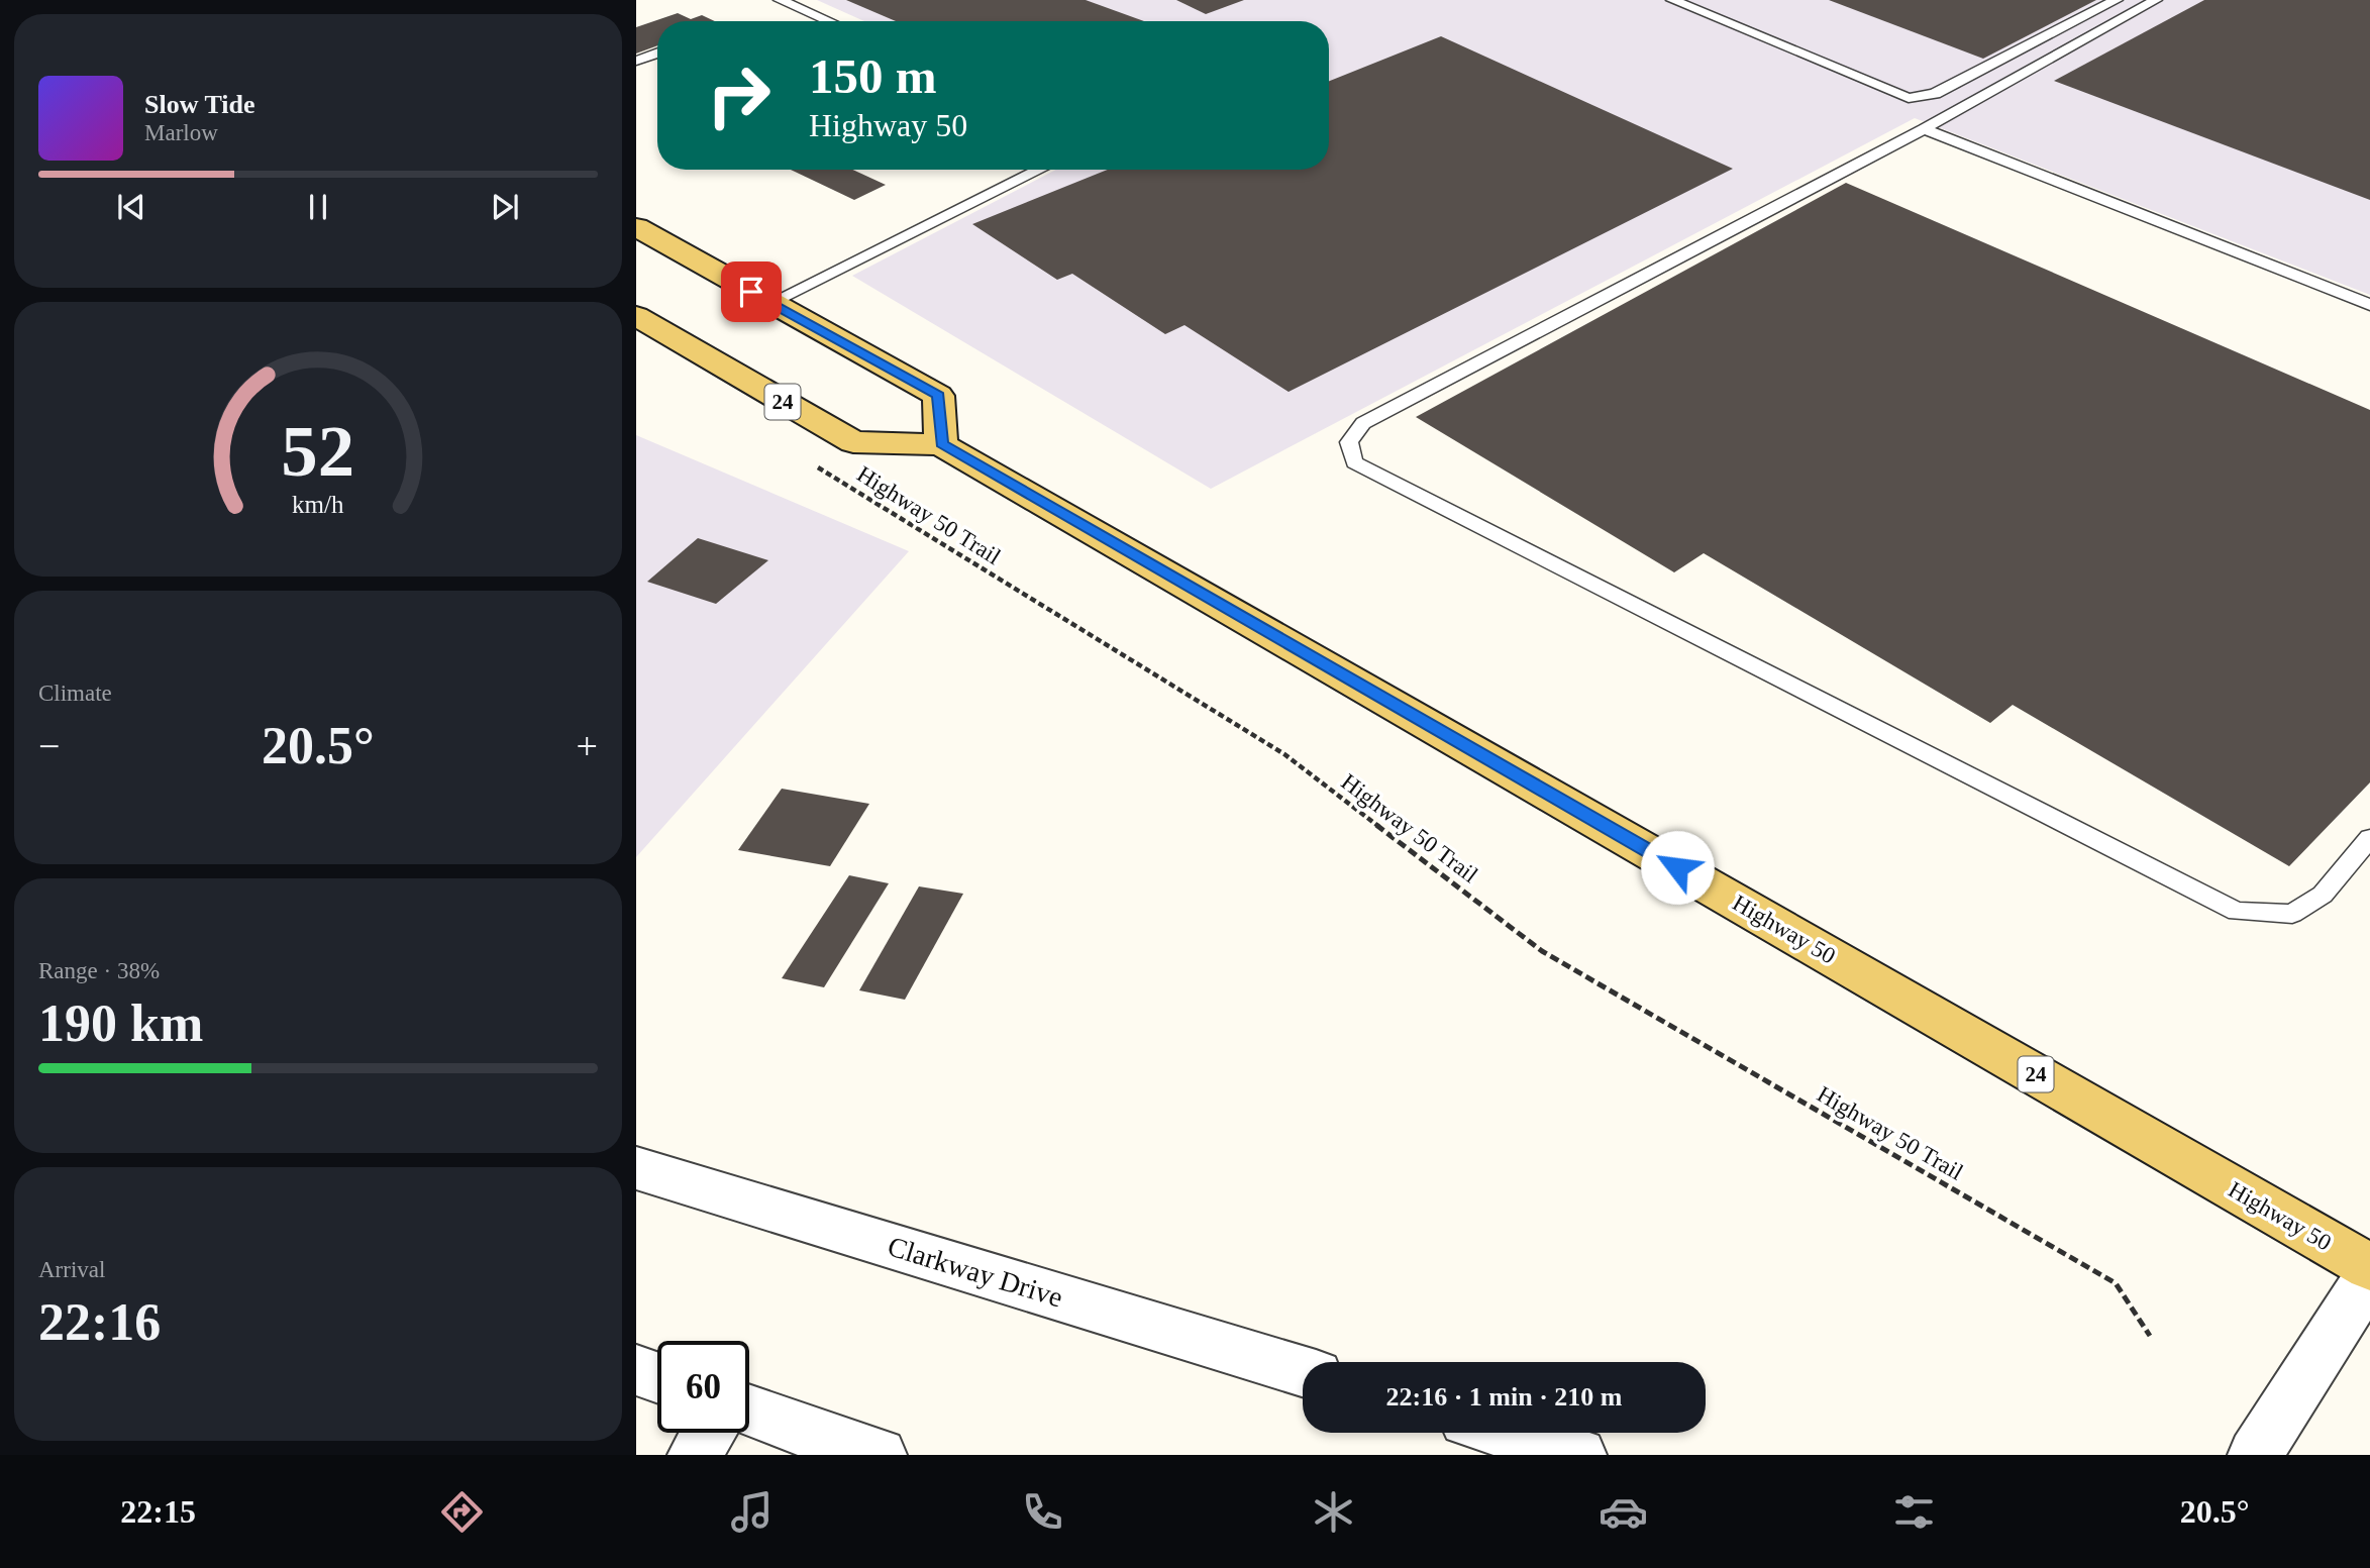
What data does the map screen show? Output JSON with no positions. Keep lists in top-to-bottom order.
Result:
{
  "streets": {
    "main road": ["24", "Highway 50"],
    "street": ["Clarkway Drive"],
    "path": ["Highway 50 Trail"]
  },
  "page": {
    "turn": ["150 m", "Highway 50"],
    "song": ["Slow Tide", "Marlow"],
    "tile": [
      "Climate",
      ["Range · 38%", "190 km"],
      ["Arrival", "22:16"]
    ],
    "heat": ["−", "20.5°", "+"],
    "limit": "60",
    "trip": "22:16 · 1 min · 210 m",
    "tabs": ["22:15", "20.5°"],
    "gauge": ["52", "km/h"]
  }
}
